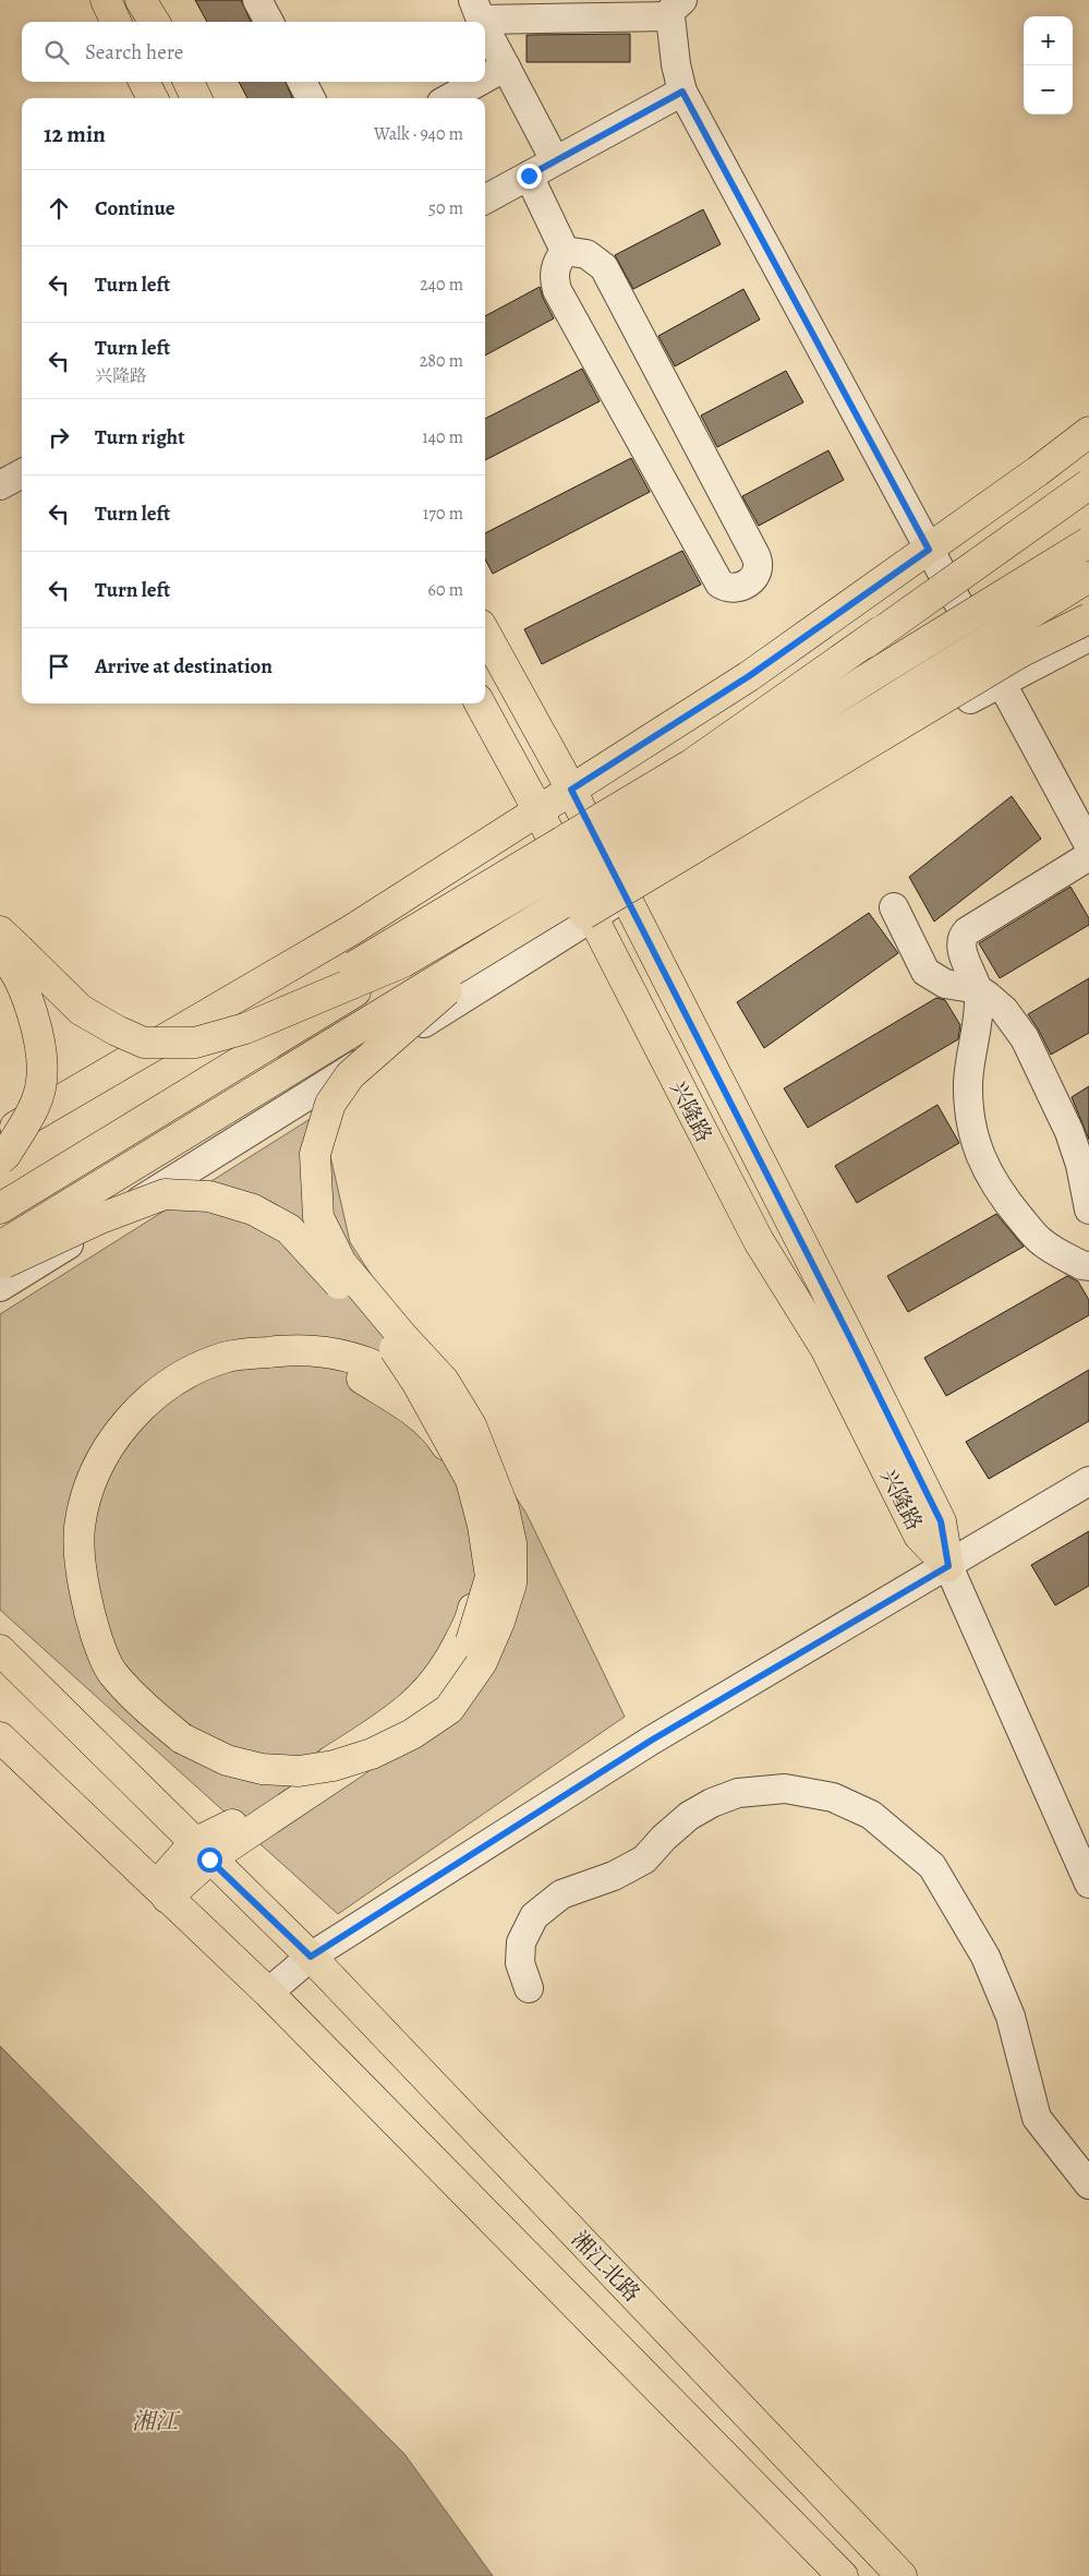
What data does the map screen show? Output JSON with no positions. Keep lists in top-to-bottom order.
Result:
{
  "streets": {
    "main road": ["兴隆路", "湘江北路"]
  },
  "water": ["湘江"],
  "page": {
    "map_buttons": ["+", "−"],
    "search": "Search here",
    "heading": ["12 min", "Walk · 940 m"],
    "list": [
      ["Continue", "50 m"],
      ["Turn left", "240 m"],
      ["Turn left", "兴隆路", "280 m"],
      ["Turn right", "140 m"],
      ["Turn left", "170 m"],
      ["Turn left", "60 m"],
      "Arrive at destination"
    ]
  }
}
